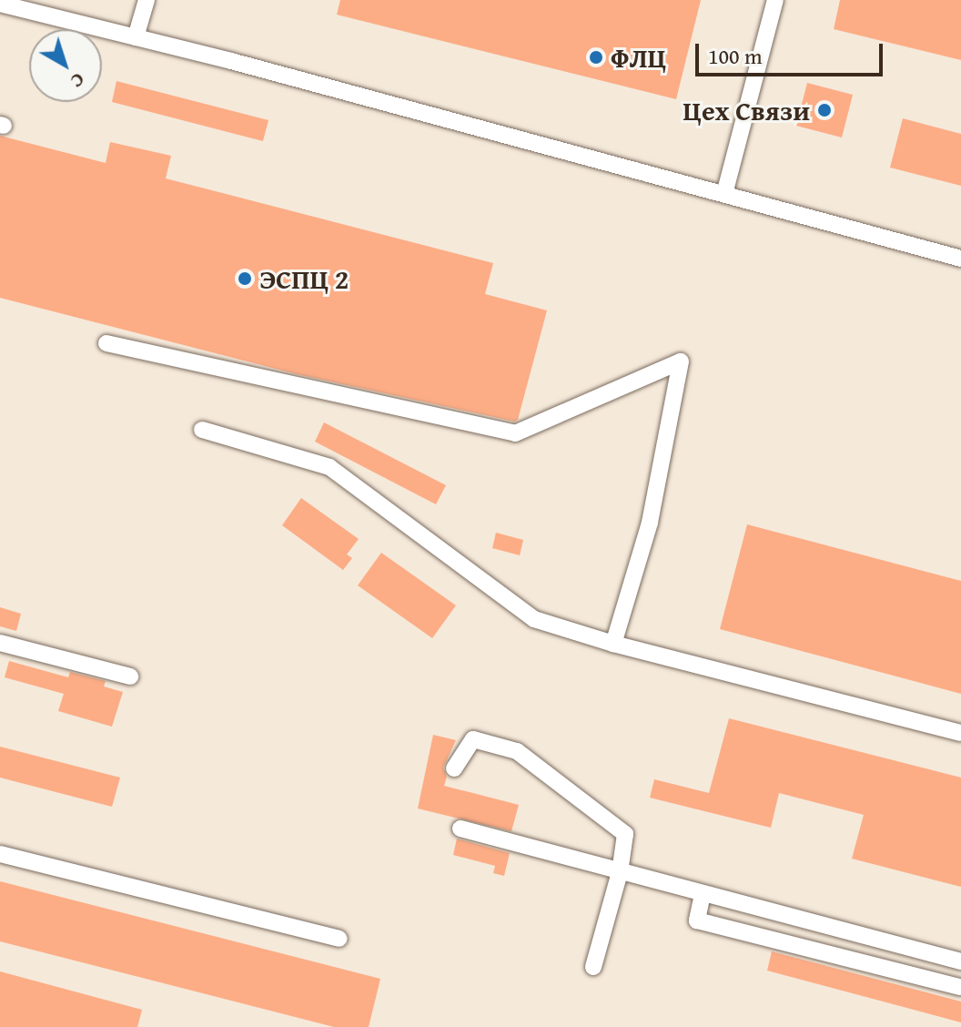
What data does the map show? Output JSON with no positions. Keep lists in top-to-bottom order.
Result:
{
  "places": ["ФЛЦ", "Цех Связи", "ЭСПЦ 2"],
  "scale_bar": "100 m",
  "north": "bottom right"
}
